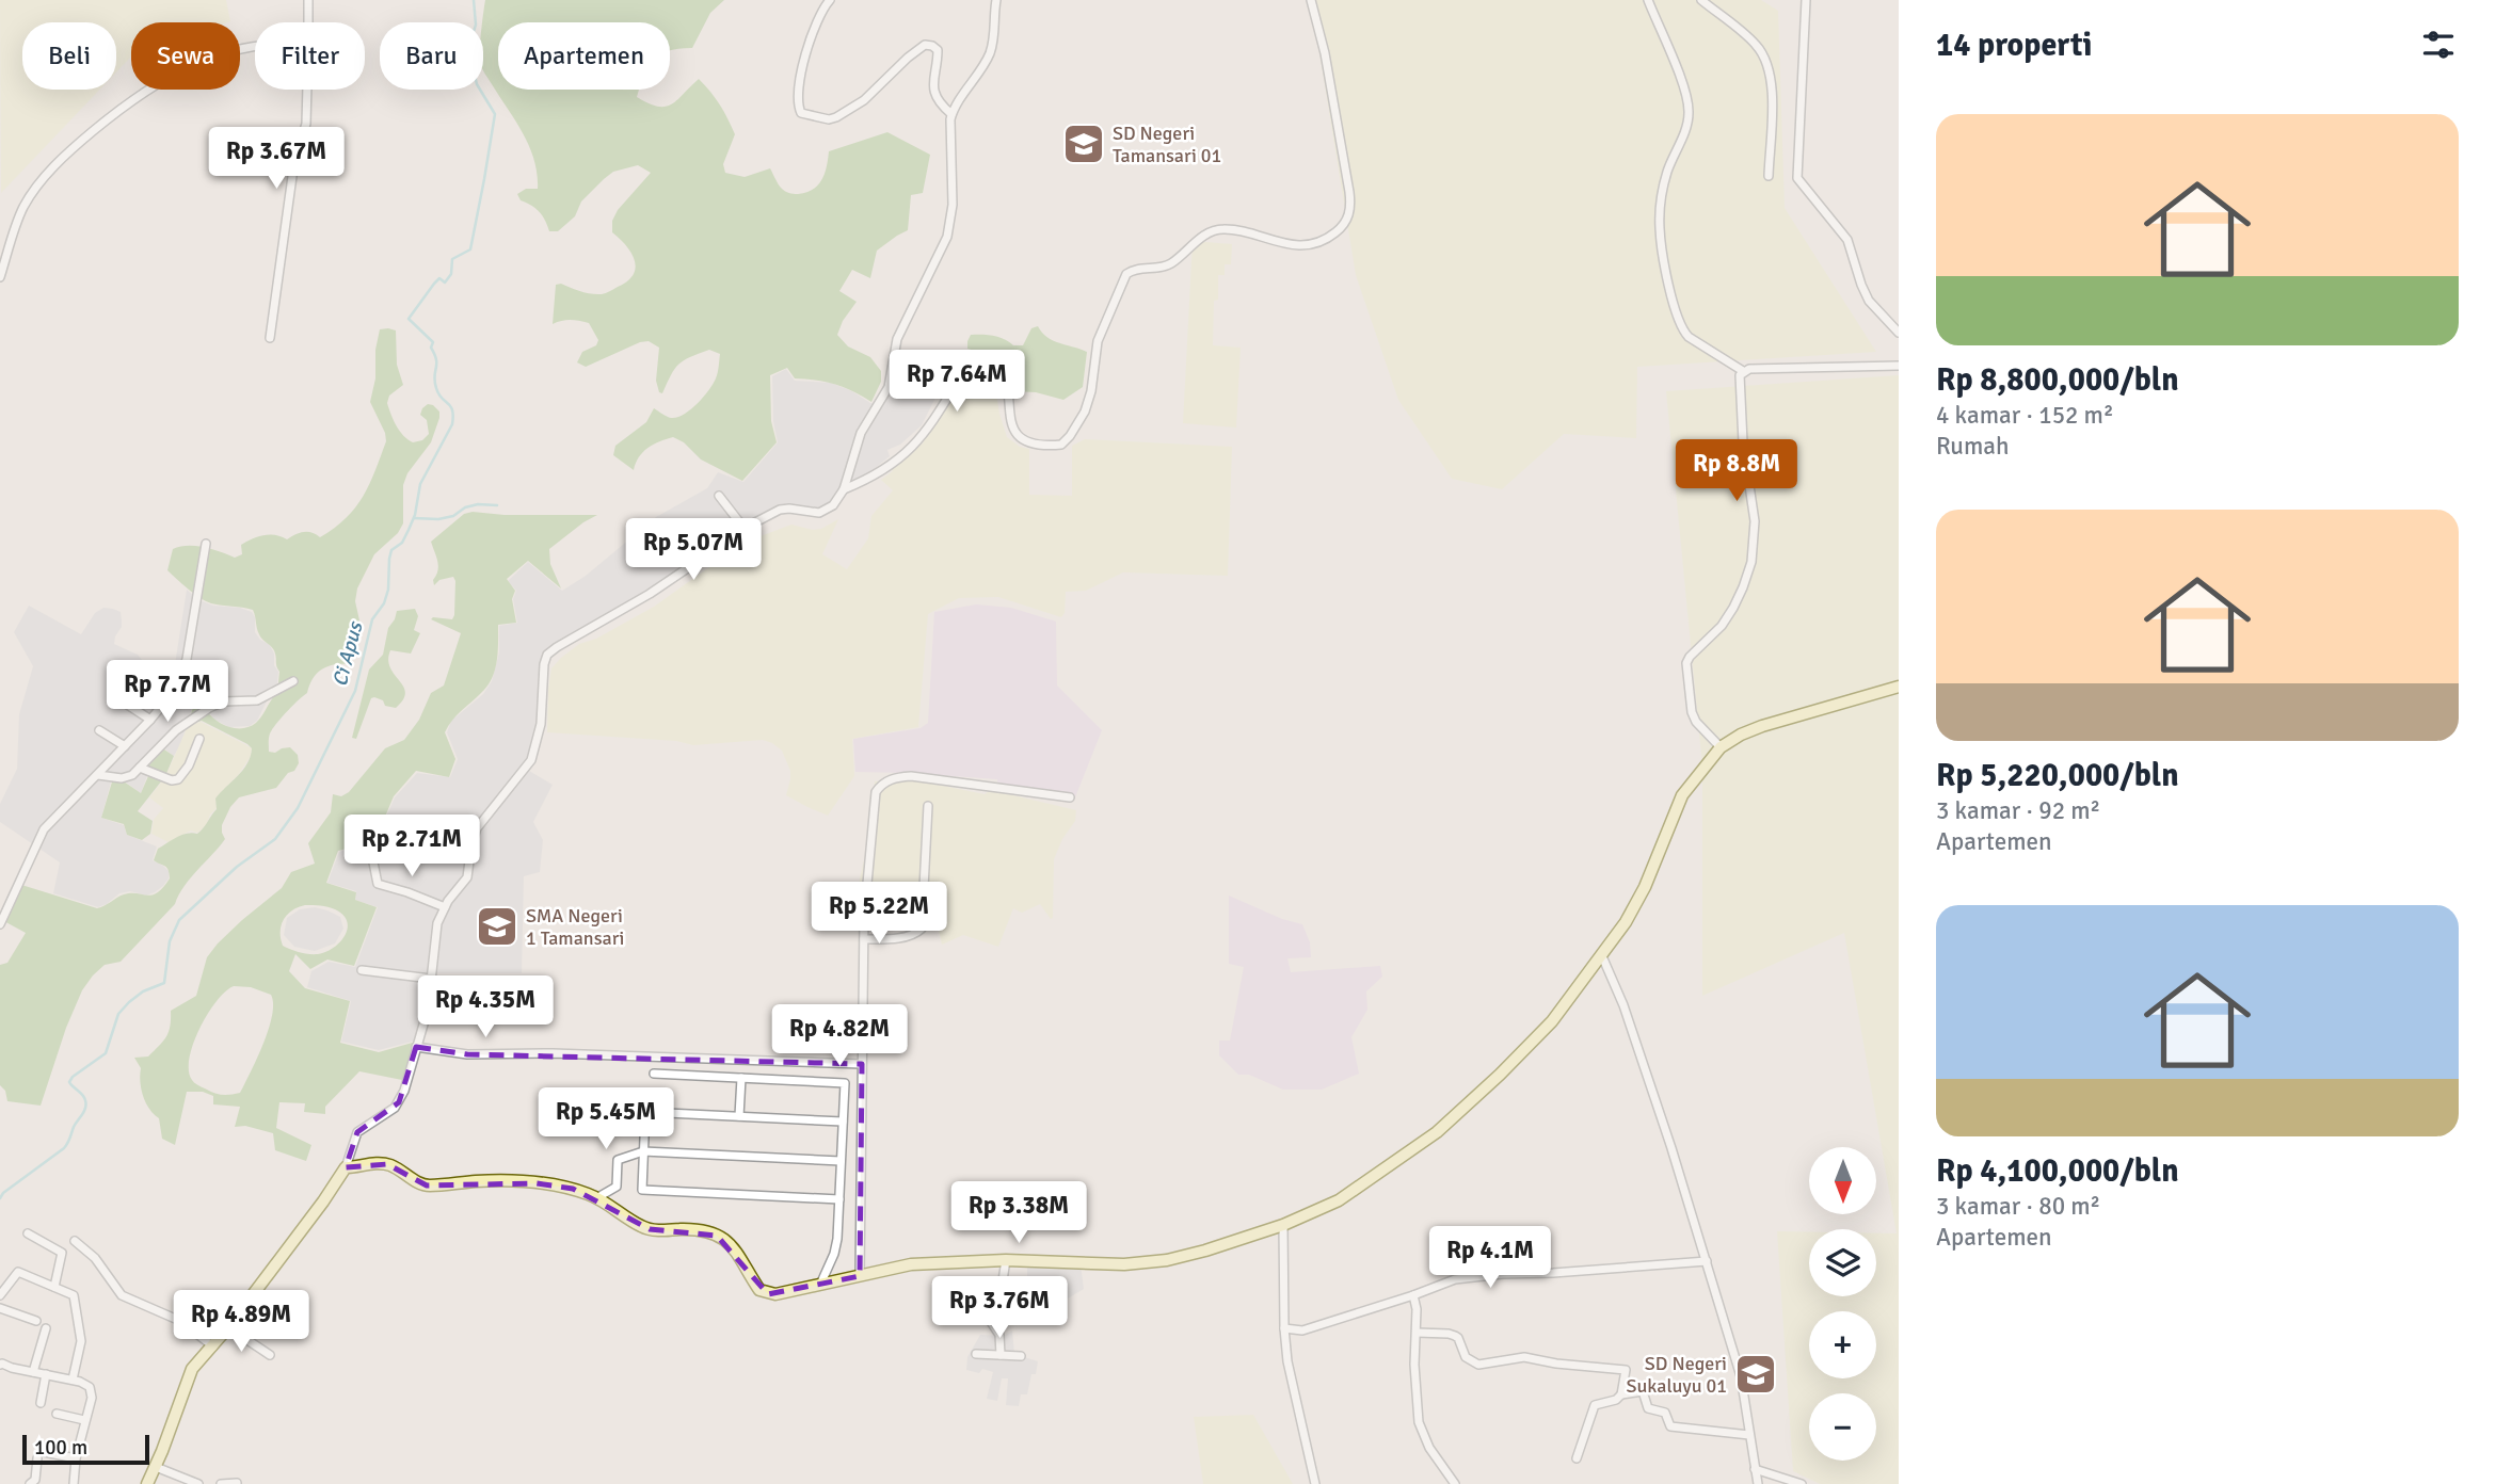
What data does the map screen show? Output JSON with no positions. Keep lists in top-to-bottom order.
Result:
{
  "water": ["Ci Apus"],
  "places": {
    "school or university": ["SD Negeri Tamansari 01", "SMA Negeri 1 Tamansari", "SD Negeri Sukaluyu 01"]
  },
  "scale_bar": "100 m",
  "north": "bottom",
  "page": {
    "heading": "14 properti",
    "chip": [
      "Beli",
      "Sewa",
      "Filter",
      "Baru",
      "Apartemen"
    ],
    "list": [
      {
        "name": "Rp 8,800,000/bln",
        "note": "4 kamar · 152 m² · Rumah"
      },
      {
        "name": "Rp 5,220,000/bln",
        "note": "3 kamar · 92 m² · Apartemen"
      },
      {
        "name": "Rp 4,100,000/bln",
        "note": "3 kamar · 80 m² · Apartemen"
      }
    ],
    "price": [
      "Rp 3.67M",
      "Rp 7.64M",
      "Rp 8.8M",
      "Rp 5.07M",
      "Rp 7.7M",
      "Rp 2.71M",
      "Rp 5.22M",
      "Rp 4.35M",
      "Rp 4.82M",
      "Rp 5.45M",
      "Rp 3.38M",
      "Rp 4.1M",
      "Rp 3.76M",
      "Rp 4.89M"
    ],
    "map_buttons": ["+", "−"],
    "scale": "100 m"
  }
}
